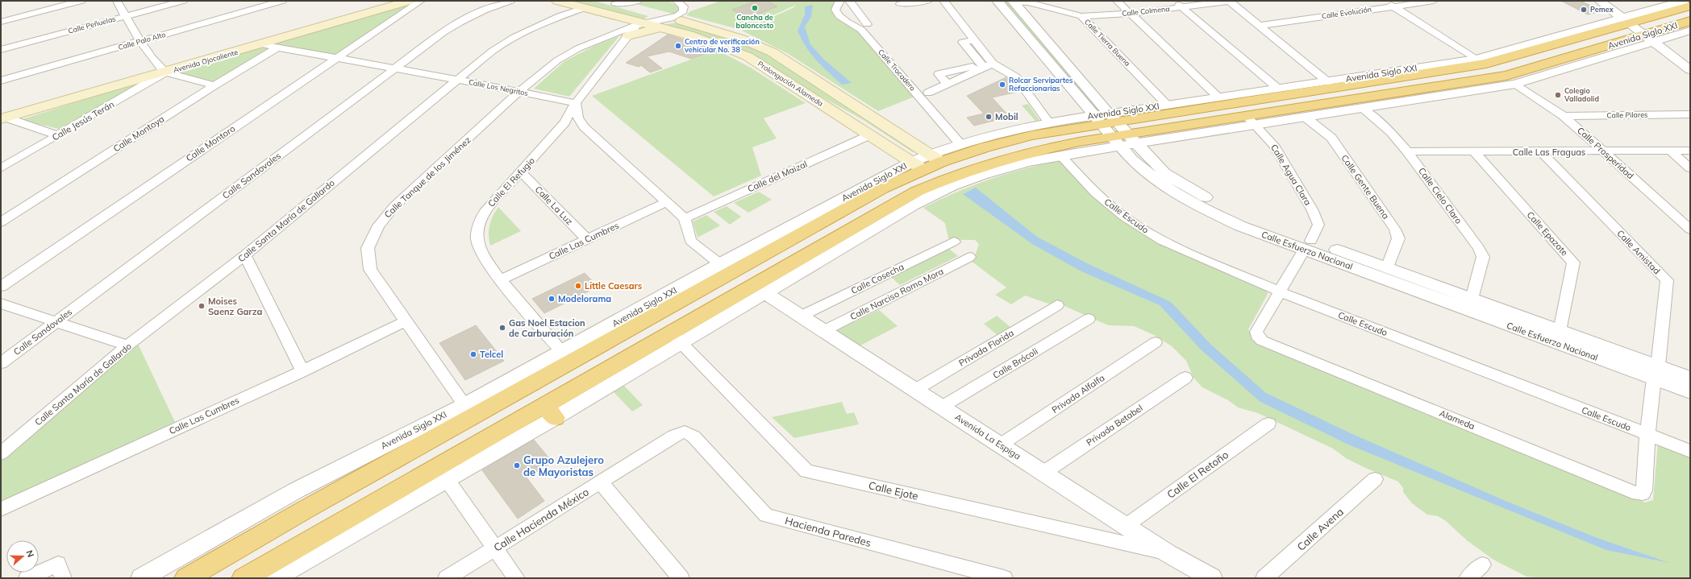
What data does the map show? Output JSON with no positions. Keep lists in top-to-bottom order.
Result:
{
  "streets": {
    "highway": ["Avenida Siglo XXI"],
    "main road": ["Avenida Ojocaliente", "Prolongación Alameda"],
    "street": [
      "Calle Colmena",
      "Calle Evolución",
      "Calle Peñuelas",
      "Calle Palo Alto",
      "Calle Tierra Buena",
      "Calle Trocadero",
      "Calle Los Negritos",
      "Calle Pilares",
      "Calle Jesús Terán",
      "Calle Montoya",
      "Calle Montoro",
      "Calle Las Fraguas",
      "Calle Prosperidad",
      "Calle Agua Clara",
      "Calle Sandovales",
      "Calle del Maizal",
      "Calle Tanque de los Jiménez",
      "Calle El Refugio",
      "Calle Gente Buena",
      "Calle Cielo Claro",
      "Calle La Luz",
      "Calle Escudo",
      "Calle Santa María de Gallardo",
      "Calle Epazote",
      "Calle Las Cumbres",
      "Calle Esfuerzo Nacional",
      "Calle Amistad",
      "Calle Cosecha",
      "Calle Narciso Romo Mora",
      "Privada Florida",
      "Calle Brócoli",
      "Privada Alfalfa",
      "Alameda",
      "Privada Betabel",
      "Avenida La Espiga",
      "Calle El Retoño",
      "Calle Ejote",
      "Calle Hacienda México",
      "Calle Avena",
      "Hacienda Paredes"
    ]
  },
  "crossings": [
    ["Calle Colmena", "Calle Tierra Buena"],
    ["Avenida Siglo XXI", "Calle Tierra Buena"],
    ["Avenida Siglo XXI", "Calle Trocadero"],
    ["Avenida Siglo XXI", "Prolongación Alameda"],
    ["Avenida Siglo XXI", "Calle Prosperidad"],
    ["Avenida Siglo XXI", "Calle Agua Clara"],
    ["Avenida Siglo XXI", "Calle Tanque de los Jiménez"],
    ["Avenida Siglo XXI", "Calle El Refugio"],
    ["Avenida Siglo XXI", "Calle Gente Buena"],
    ["Avenida Siglo XXI", "Calle Cielo Claro"],
    ["Avenida Siglo XXI", "Calle Escudo"],
    ["Avenida Siglo XXI", "Calle Esfuerzo Nacional"],
    ["Avenida Siglo XXI", "Avenida La Espiga"],
    ["Avenida Siglo XXI", "Calle Ejote"],
    ["Calle Tierra Buena", "Calle Esfuerzo Nacional"],
    ["Avenida Ojocaliente", "Calle Los Negritos"],
    ["Avenida Ojocaliente", "Calle Jesús Terán"],
    ["Prolongación Alameda", "Calle del Maizal"],
    ["Prolongación Alameda", "Calle Tanque de los Jiménez"],
    ["Prolongación Alameda", "Calle El Refugio"],
    ["Prolongación Alameda", "Calle Santa María de Gallardo"],
    ["Calle Los Negritos", "Calle Montoya"],
    ["Calle Los Negritos", "Calle Montoro"],
    ["Calle Los Negritos", "Calle Sandovales"],
    ["Calle Los Negritos", "Calle Tanque de los Jiménez"],
    ["Calle Los Negritos", "Calle El Refugio"],
    ["Calle Los Negritos", "Calle Santa María de Gallardo"],
    ["Calle Pilares", "Calle Prosperidad"],
    ["Calle Las Fraguas", "Calle Prosperidad"],
    ["Calle Las Fraguas", "Calle Cielo Claro"],
    ["Calle Las Fraguas", "Calle Epazote"],
    ["Calle Las Fraguas", "Calle Amistad"],
    ["Calle Agua Clara", "Calle Esfuerzo Nacional"],
    ["Calle Agua Clara", "Alameda"],
    ["Calle Tanque de los Jiménez", "Calle El Refugio"],
    ["Calle Tanque de los Jiménez", "Calle Las Cumbres"],
    ["Calle El Refugio", "Calle La Luz"],
    ["Calle El Refugio", "Calle Las Cumbres"],
    ["Calle Gente Buena", "Calle Esfuerzo Nacional"],
    ["Calle Cielo Claro", "Calle Esfuerzo Nacional"],
    ["Calle La Luz", "Calle Las Cumbres"],
    ["Calle Escudo", "Alameda"],
    ["Calle Epazote", "Calle Esfuerzo Nacional"],
    ["Calle Esfuerzo Nacional", "Calle Amistad"],
    ["Calle Esfuerzo Nacional", "Alameda"],
    ["Calle Amistad", "Alameda"],
    ["Calle Cosecha", "Avenida La Espiga"],
    ["Calle Narciso Romo Mora", "Avenida La Espiga"],
    ["Privada Florida", "Avenida La Espiga"],
    ["Calle Brócoli", "Avenida La Espiga"],
    ["Privada Alfalfa", "Avenida La Espiga"],
    ["Privada Betabel", "Avenida La Espiga"],
    ["Avenida La Espiga", "Calle El Retoño"],
    ["Avenida La Espiga", "Calle Ejote"],
    ["Calle Hacienda México", "Hacienda Paredes"]
  ],
  "places": [
    "Cancha de baloncesto",
    "Pemex",
    "Centro de verificación vehicular No. 38",
    "Rolcar Servipartes Refaccionarias",
    "Colegio Valladolid",
    "Mobil",
    "Little Caesars",
    "Modelorama",
    "Moises Saenz Garza",
    "Gas Noel Estacion de Carburación",
    "Telcel",
    "Grupo Azulejero de Mayoristas"
  ],
  "north": "right"
}
